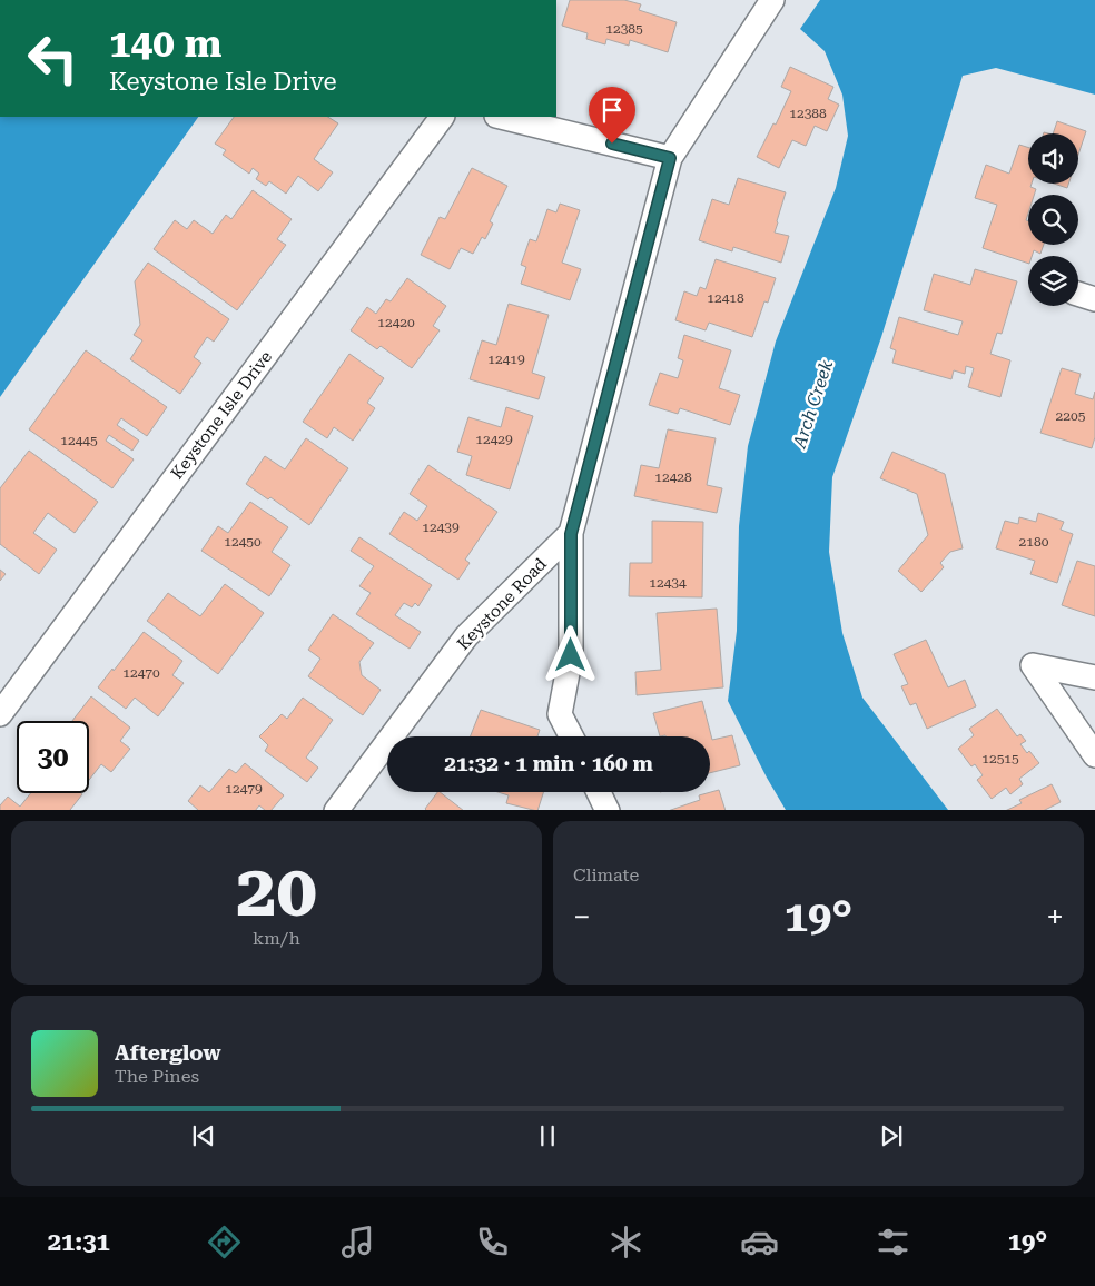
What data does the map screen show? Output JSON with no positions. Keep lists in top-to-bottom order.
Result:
{
  "streets": {
    "street": ["Keystone Isle Drive", "Keystone Road"]
  },
  "water": ["Arch Creek"],
  "house_numbers": [
    "12385",
    "12388",
    "12418",
    "12420",
    "12419",
    "2205",
    "12429",
    "12445",
    "12428",
    "12439",
    "12450",
    "2180",
    "12434",
    "12470",
    "12515",
    "12479"
  ],
  "page": {
    "turn": ["140 m", "Keystone Isle Drive"],
    "limit": "30",
    "trip": "21:32 · 1 min · 160 m",
    "tile": [
      ["20", "km/h"],
      "Climate"
    ],
    "heat": ["−", "19°", "+"],
    "song": ["Afterglow", "The Pines"],
    "tabs": ["21:31", "19°"]
  }
}
